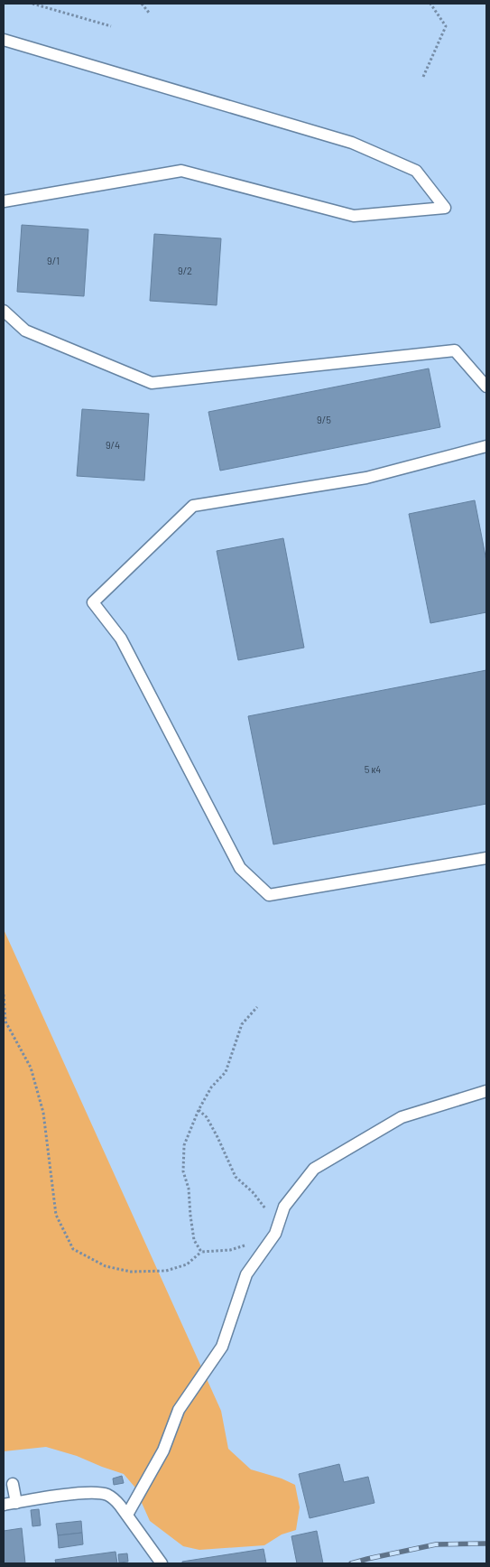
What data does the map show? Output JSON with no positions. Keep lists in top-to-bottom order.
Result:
{
  "house_numbers": [
    "9/1",
    "9/2",
    "9/5",
    "9/4",
    "5 к4"
  ]
}
